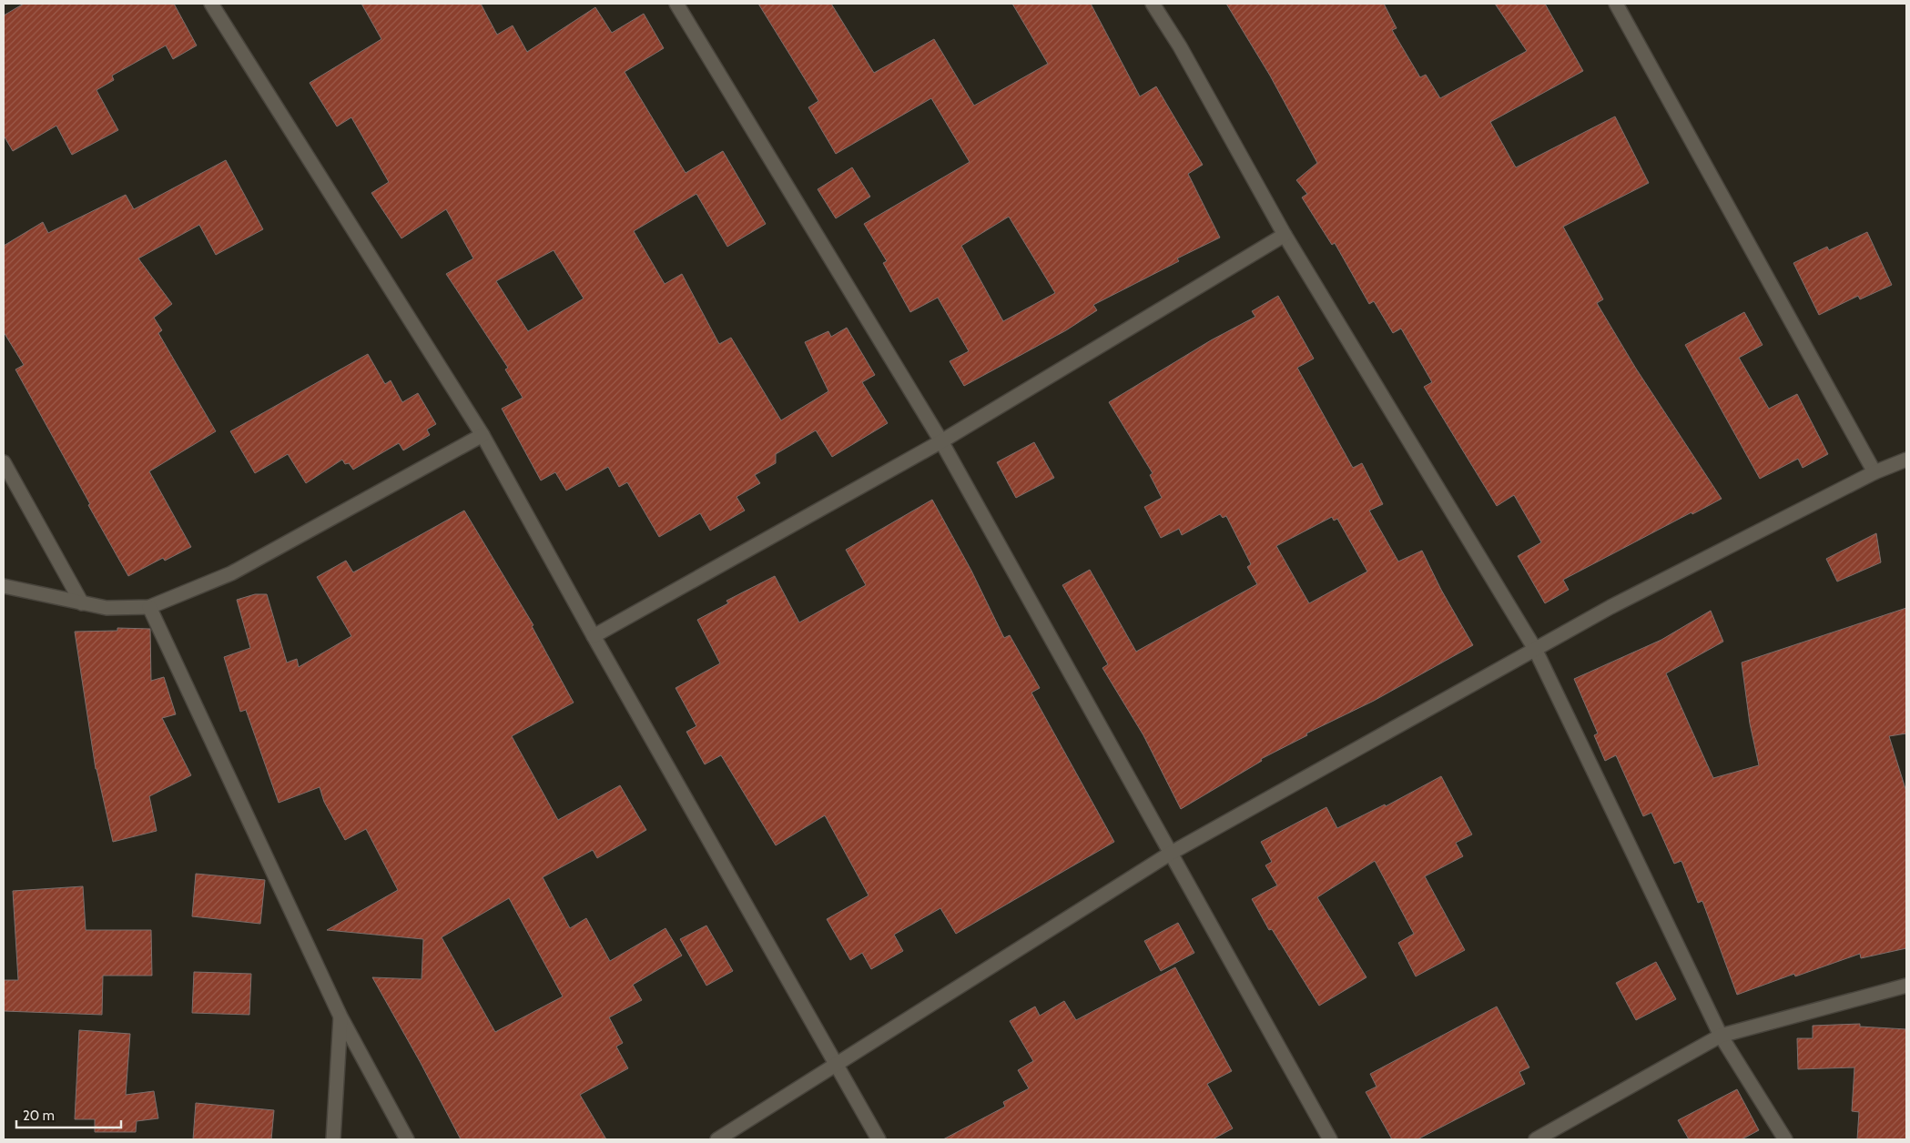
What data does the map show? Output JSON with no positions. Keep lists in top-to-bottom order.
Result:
{
  "scale_bar": "20 m"
}
